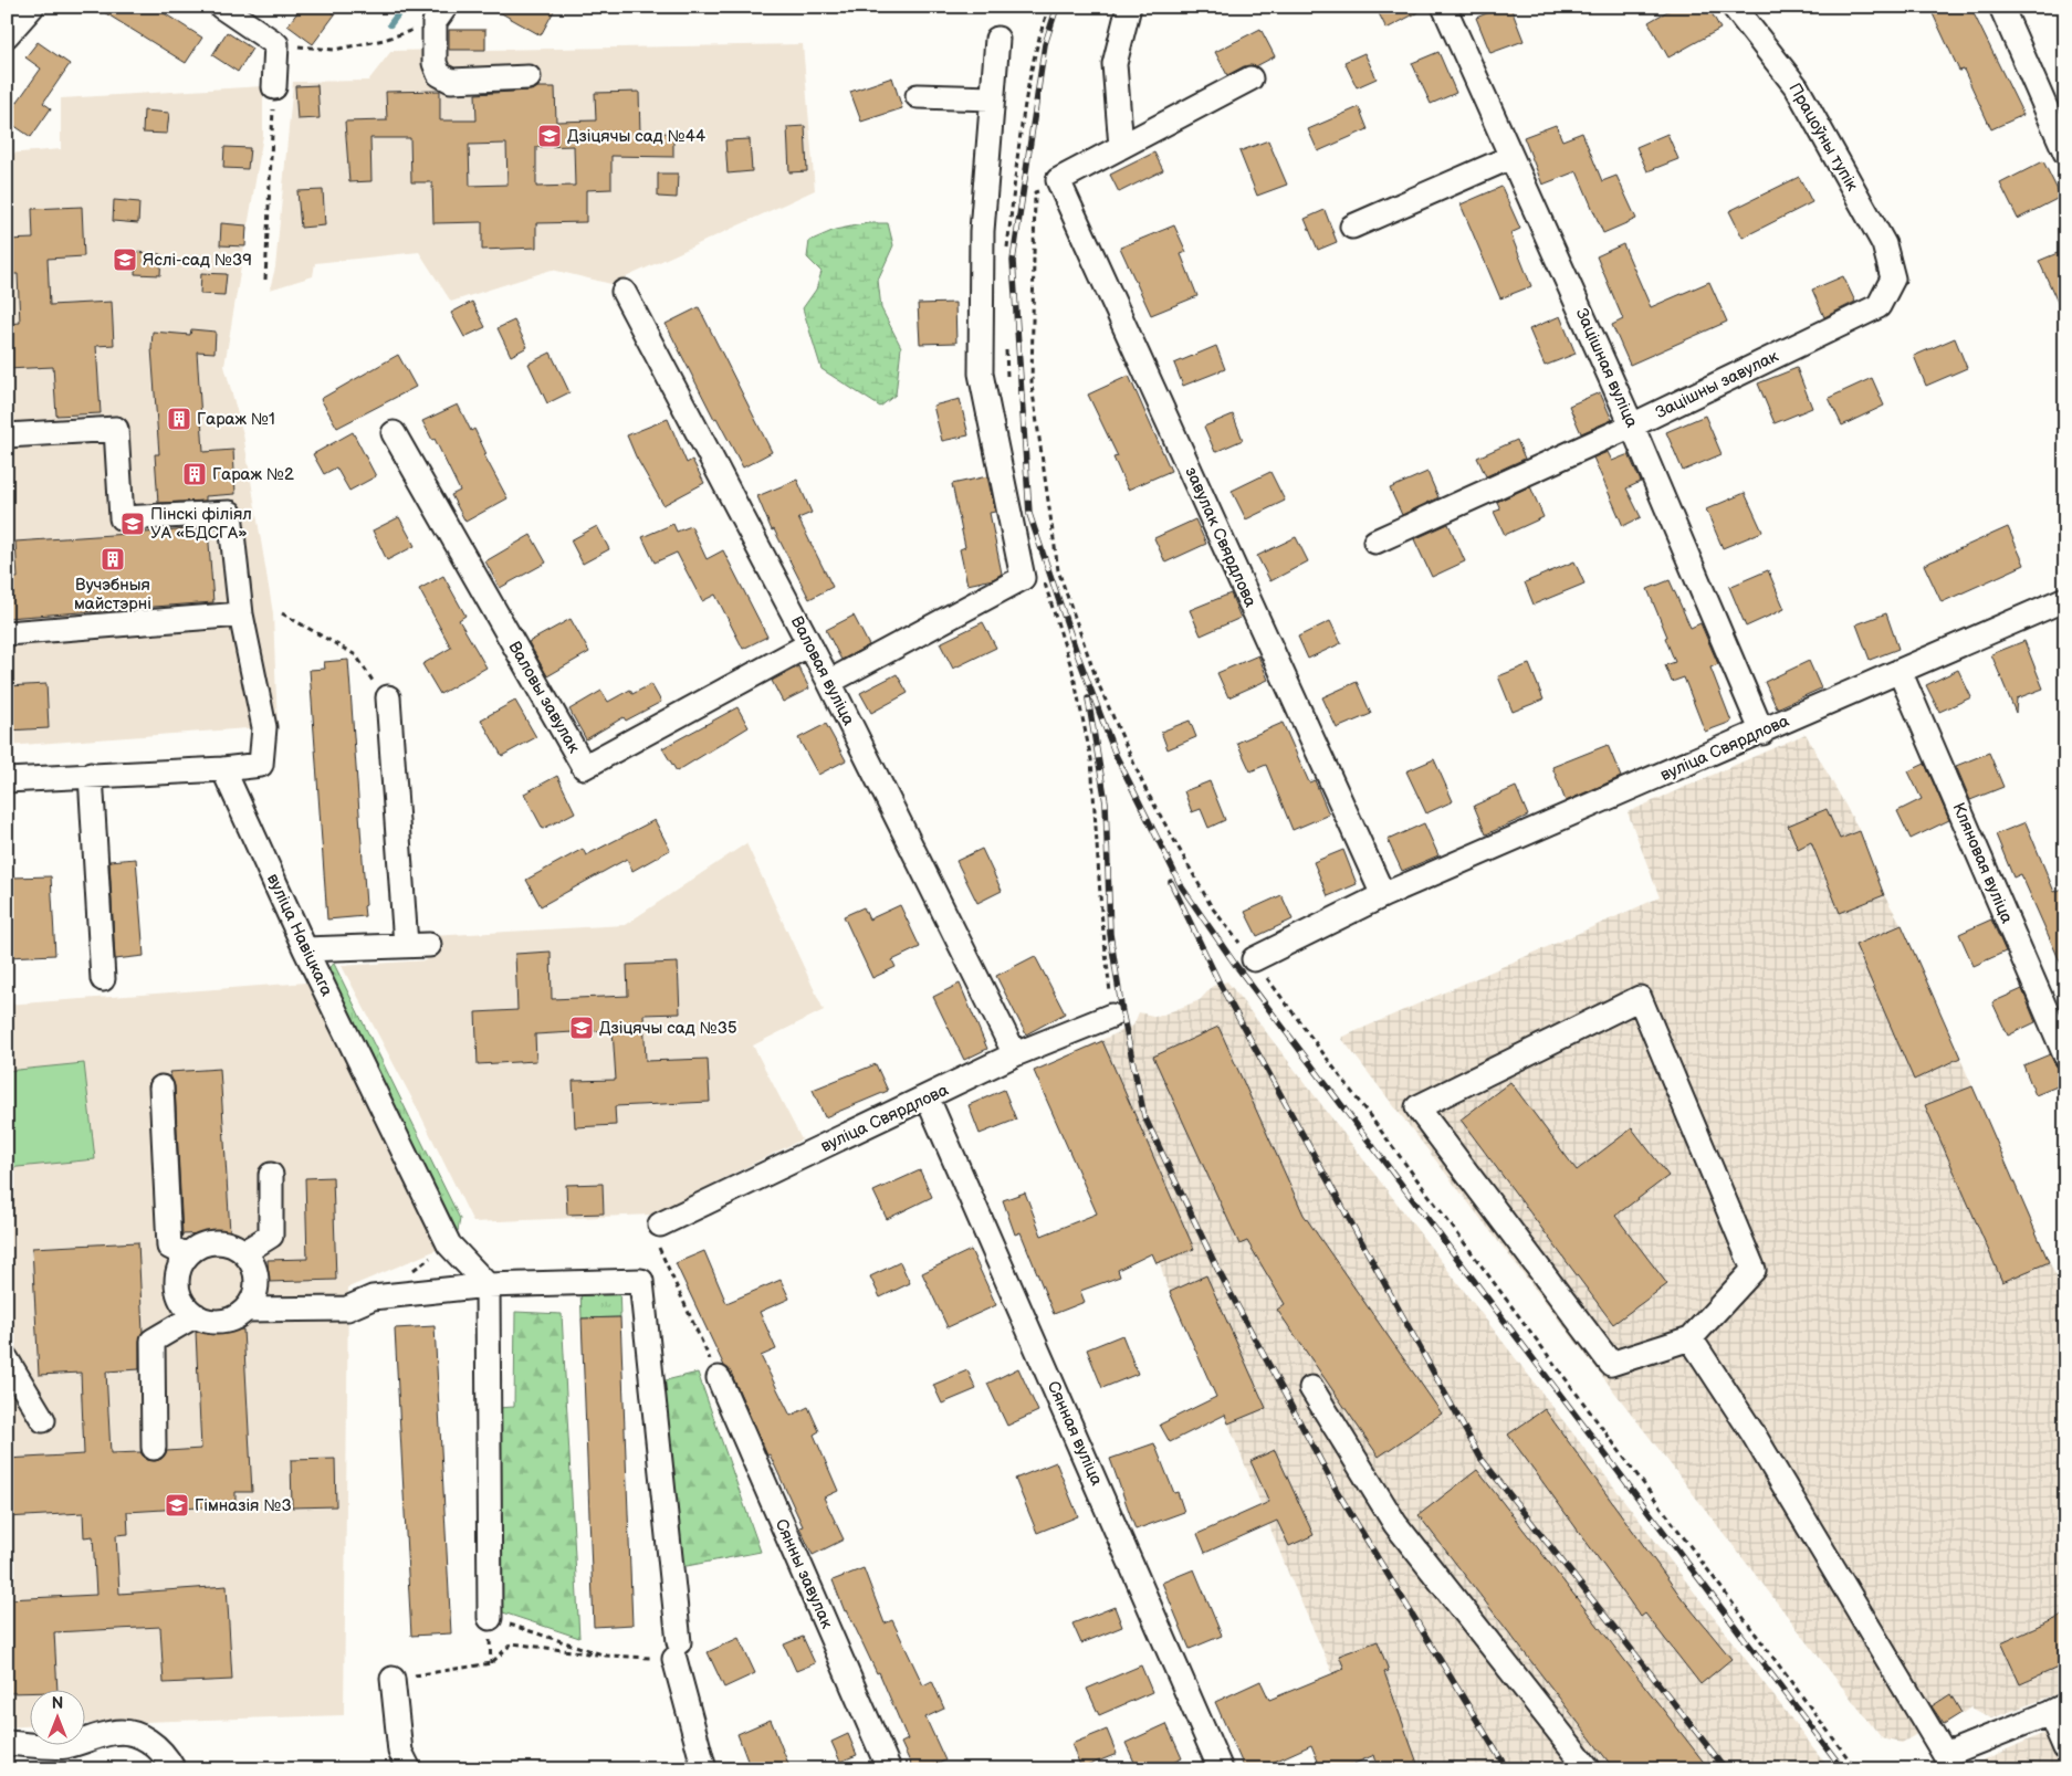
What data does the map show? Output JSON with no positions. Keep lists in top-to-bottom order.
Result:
{
  "streets": {
    "street": [
      "Працоўны тупік",
      "Зацішная вуліца",
      "Зацішны завулак",
      "завулак Свярдлова",
      "Валовая вуліца",
      "Валовы завулак",
      "вуліца Свярдлова",
      "Кляновая вуліца",
      "вуліца Навіцкага",
      "Сянная вуліца",
      "Сянны завулак"
    ]
  },
  "crossings": [
    ["Працоўны тупік", "Зацішны завулак"],
    ["Зацішная вуліца", "Зацішны завулак"],
    ["Зацішная вуліца", "вуліца Свярдлова"],
    ["завулак Свярдлова", "вуліца Свярдлова"],
    ["Валовая вуліца", "Валовы завулак"],
    ["Валовая вуліца", "вуліца Свярдлова"],
    ["вуліца Свярдлова", "Кляновая вуліца"],
    ["вуліца Свярдлова", "Сянная вуліца"]
  ],
  "places": {
    "school or university": [
      "Дзіцячы сад №44",
      "Яслі-сад №39",
      "Пінскі філіял УА «БДСГА»",
      "Дзіцячы сад №35",
      "Гімназія №3"
    ],
    "building": ["Гараж №1", "Гараж №2", "Вучэбныя майстэрні"]
  },
  "north": "top"
}
